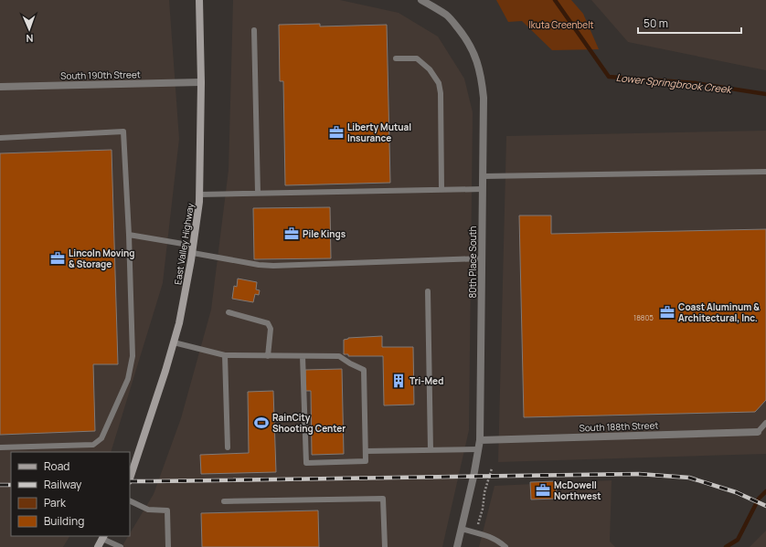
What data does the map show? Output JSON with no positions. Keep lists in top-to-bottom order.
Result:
{
  "streets": {
    "main road": ["East Valley Highway"],
    "street": ["South 190th Street", "80th Place South", "South 188th Street"]
  },
  "crossings": [
    ["South 190th Street", "East Valley Highway"],
    ["80th Place South", "South 188th Street"]
  ],
  "water": ["Lower Springbrook Creek"],
  "parks": ["Ikuta Greenbelt"],
  "places": {
    "office": [
      "Liberty Mutual Insurance",
      "Pile Kings",
      "Lincoln Moving & Storage",
      "Coast Aluminum & Architectural, Inc.",
      "McDowell Northwest"
    ],
    "building": ["Tri-Med"],
    "sports": ["RainCity Shooting Center"]
  },
  "house_numbers": ["18805"],
  "legend": [
    "Road",
    "Railway",
    "Park",
    "Building"
  ],
  "scale_bar": "50 m",
  "north": "bottom"
}
